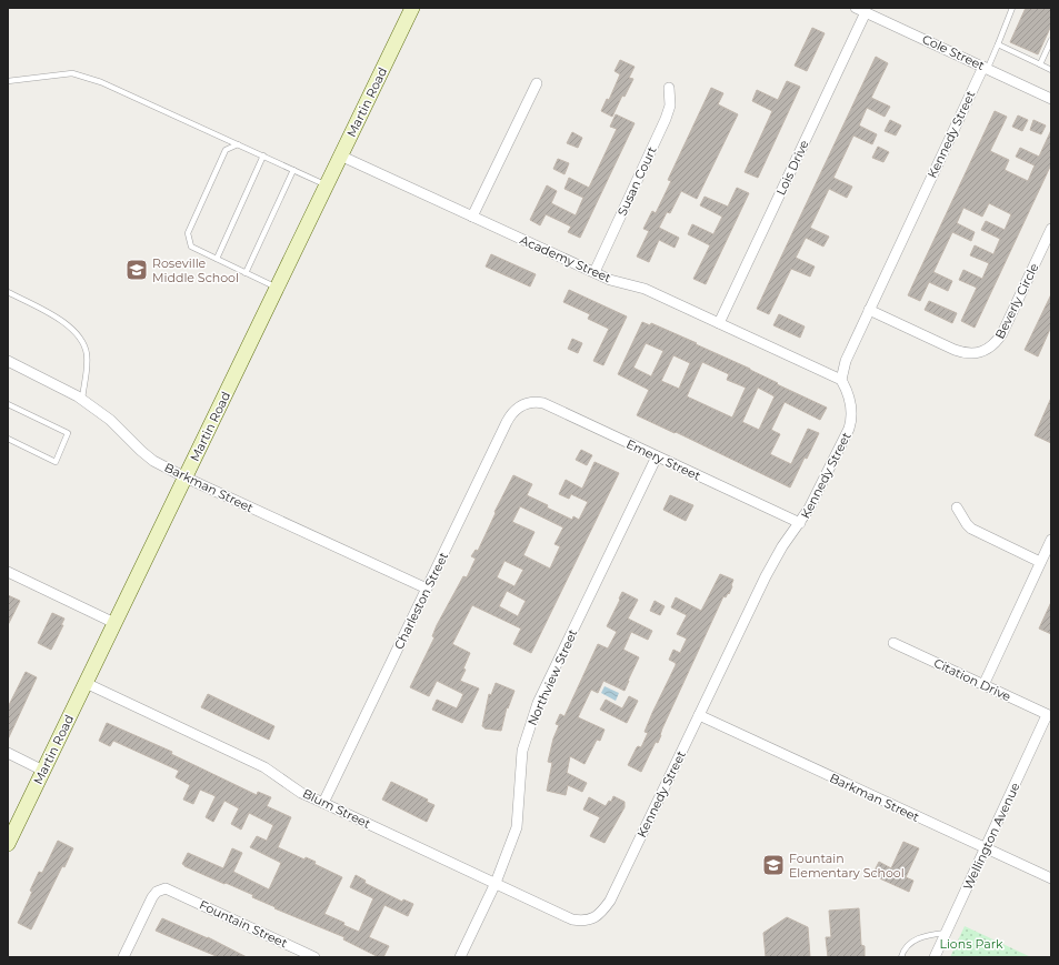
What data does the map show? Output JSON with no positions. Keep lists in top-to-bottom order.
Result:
{
  "streets": {
    "street": [
      "Cole Street",
      "Martin Road",
      "Kennedy Street",
      "Lois Drive",
      "Susan Court",
      "Academy Street",
      "Beverly Circle",
      "Emery Street",
      "Barkman Street",
      "Charleston Street",
      "Northview Street",
      "Citation Drive",
      "Blum Street",
      "Wellington Avenue",
      "Fountain Street"
    ]
  },
  "crossings": [
    ["Cole Street", "Kennedy Street"],
    ["Cole Street", "Lois Drive"],
    ["Martin Road", "Academy Street"],
    ["Martin Road", "Barkman Street"],
    ["Martin Road", "Blum Street"],
    ["Kennedy Street", "Academy Street"],
    ["Kennedy Street", "Beverly Circle"],
    ["Kennedy Street", "Emery Street"],
    ["Kennedy Street", "Barkman Street"],
    ["Kennedy Street", "Blum Street"],
    ["Lois Drive", "Academy Street"],
    ["Susan Court", "Academy Street"],
    ["Emery Street", "Charleston Street"],
    ["Emery Street", "Northview Street"],
    ["Barkman Street", "Charleston Street"],
    ["Barkman Street", "Wellington Avenue"],
    ["Charleston Street", "Blum Street"],
    ["Northview Street", "Blum Street"],
    ["Citation Drive", "Wellington Avenue"]
  ],
  "parks": ["Lions Park"],
  "places": {
    "school or university": ["Roseville Middle School", "Fountain Elementary School"]
  }
}
